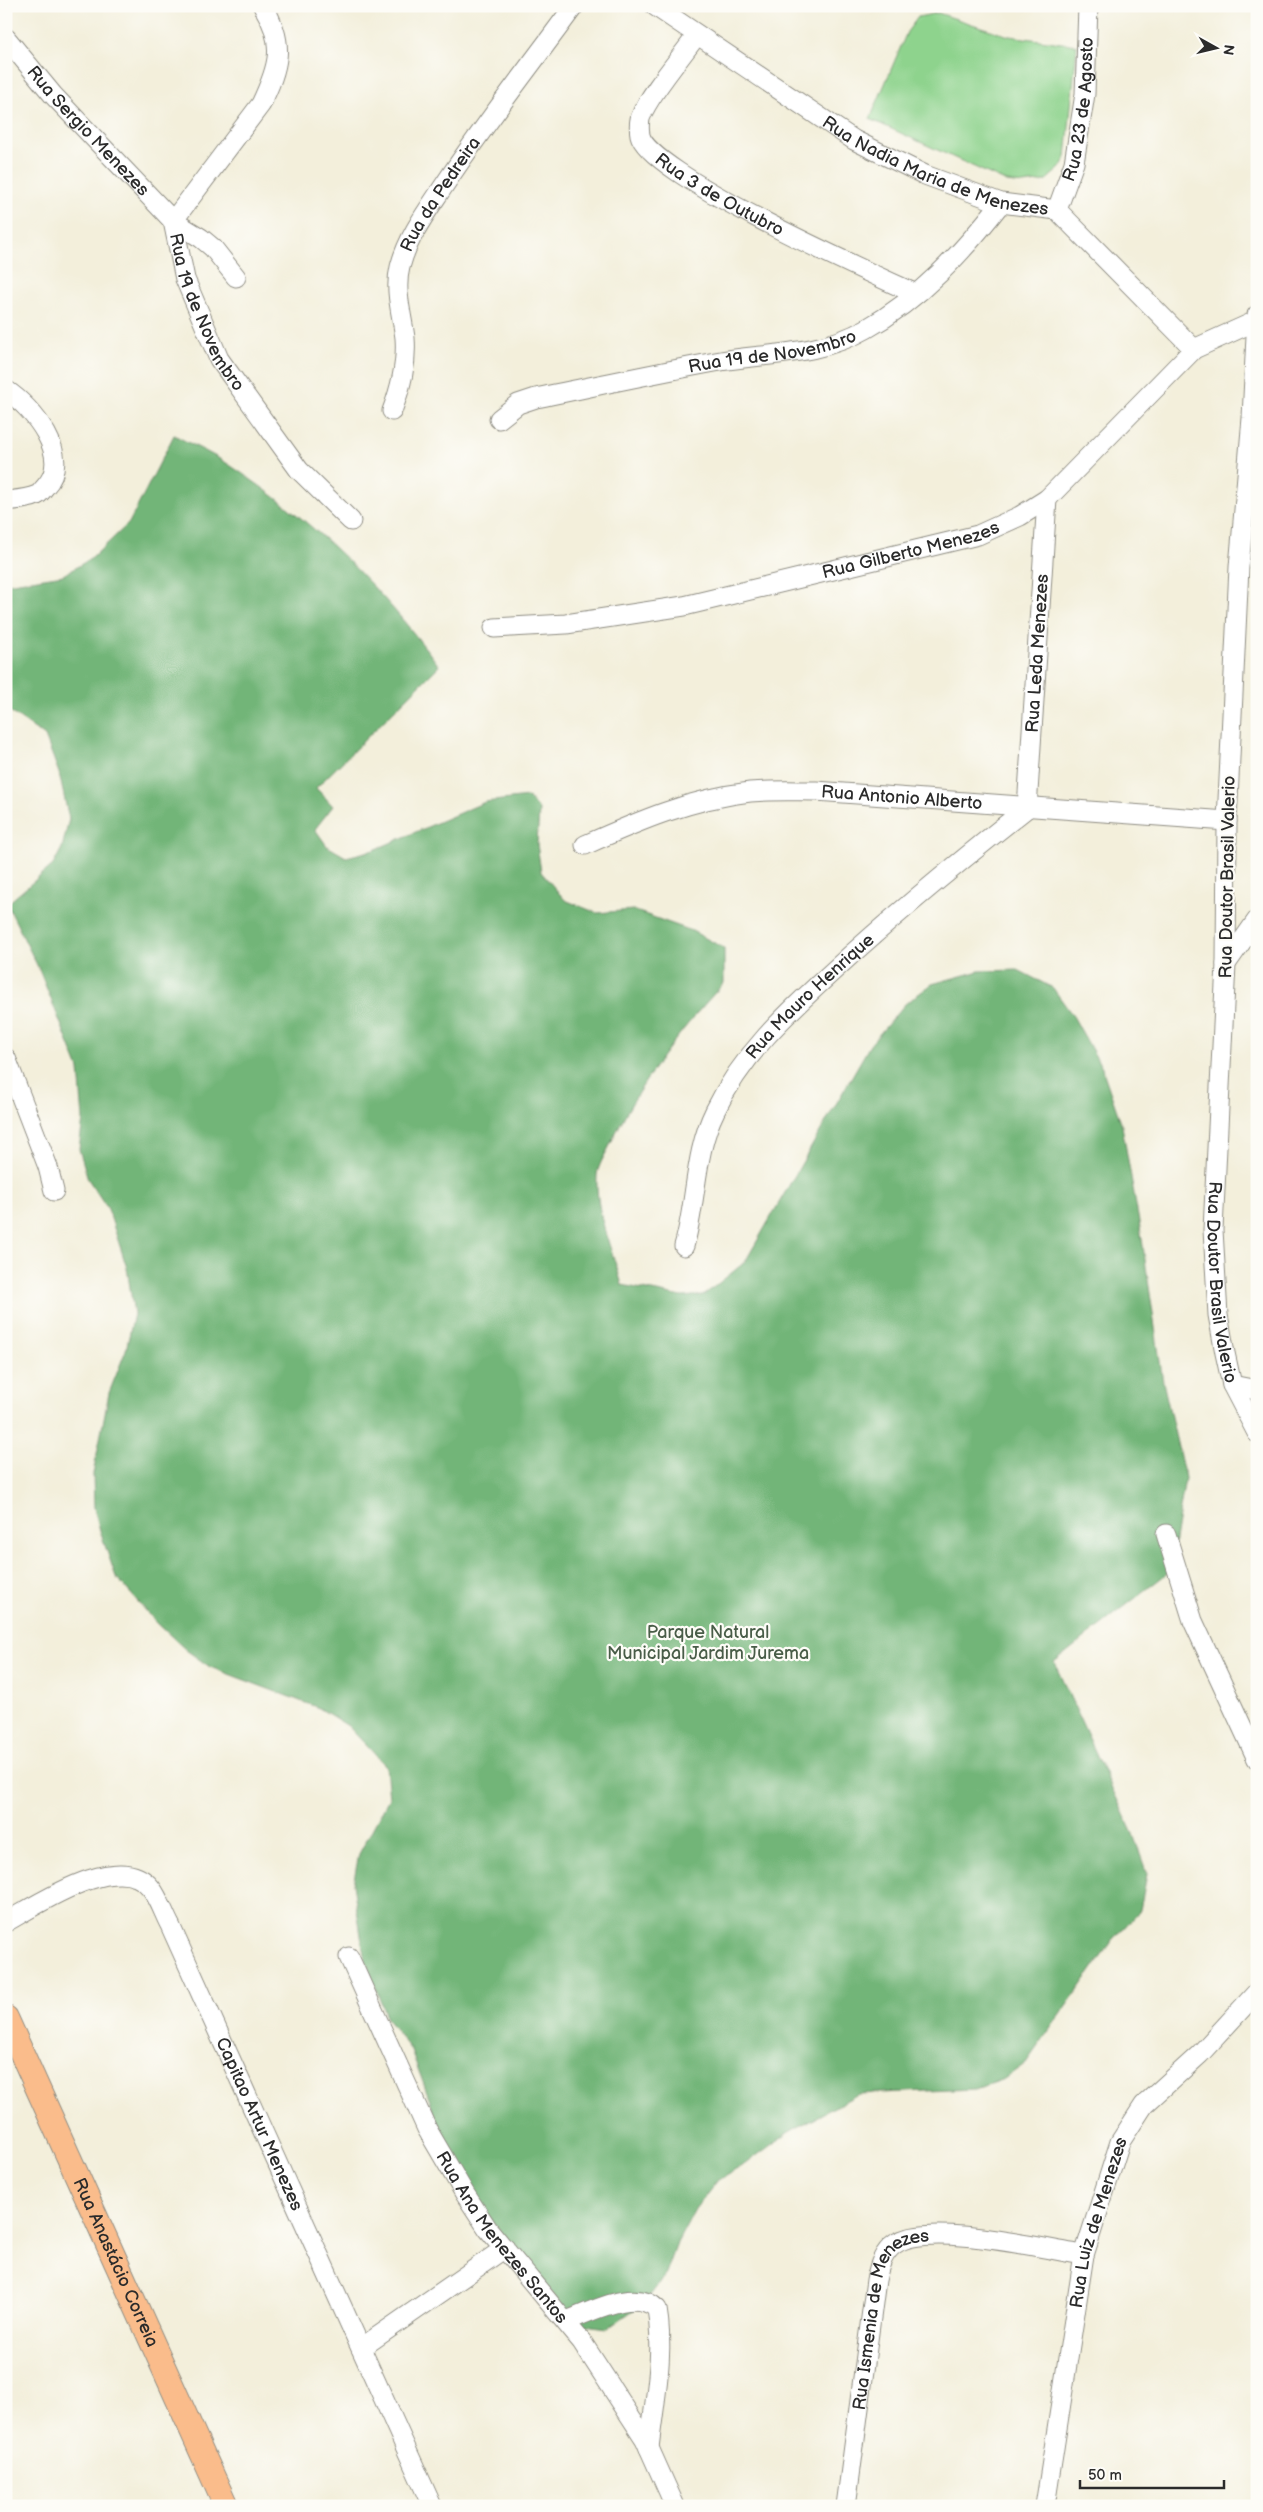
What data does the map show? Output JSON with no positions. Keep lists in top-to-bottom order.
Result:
{
  "streets": {
    "main road": ["Rua Anastácio Correia"],
    "street": [
      "Rua 23 de Agosto",
      "Rua Sergio Menezes",
      "Rua Nadia Maria de Menezes",
      "Rua 3 de Outubro",
      "Rua da Pedreira",
      "Rua 19 de Novembro",
      "Rua Gilberto Menezes",
      "Rua Leda Menezes",
      "Rua Antonio Alberto",
      "Rua Doutor Brasil Valerio",
      "Rua Mauro Henrique",
      "Capitao Artur Menezes",
      "Rua Luiz de Menezes",
      "Rua Ana Menezes Santos",
      "Rua Ismenia de Menezes"
    ]
  },
  "crossings": [
    ["Rua 23 de Agosto", "Rua Nadia Maria de Menezes"],
    ["Rua Sergio Menezes", "Rua 19 de Novembro"],
    ["Rua Nadia Maria de Menezes", "Rua 3 de Outubro"],
    ["Rua Nadia Maria de Menezes", "Rua 19 de Novembro"],
    ["Rua Nadia Maria de Menezes", "Rua Gilberto Menezes"],
    ["Rua 3 de Outubro", "Rua 19 de Novembro"],
    ["Rua Gilberto Menezes", "Rua Leda Menezes"],
    ["Rua Gilberto Menezes", "Rua Doutor Brasil Valerio"],
    ["Rua Leda Menezes", "Rua Antonio Alberto"],
    ["Rua Leda Menezes", "Rua Mauro Henrique"],
    ["Rua Antonio Alberto", "Rua Doutor Brasil Valerio"],
    ["Rua Antonio Alberto", "Rua Mauro Henrique"],
    ["Rua Luiz de Menezes", "Rua Ismenia de Menezes"]
  ],
  "parks": ["Parque Natural Municipal Jardim Jurema"],
  "scale_bar": "50 m",
  "north": "right"
}
